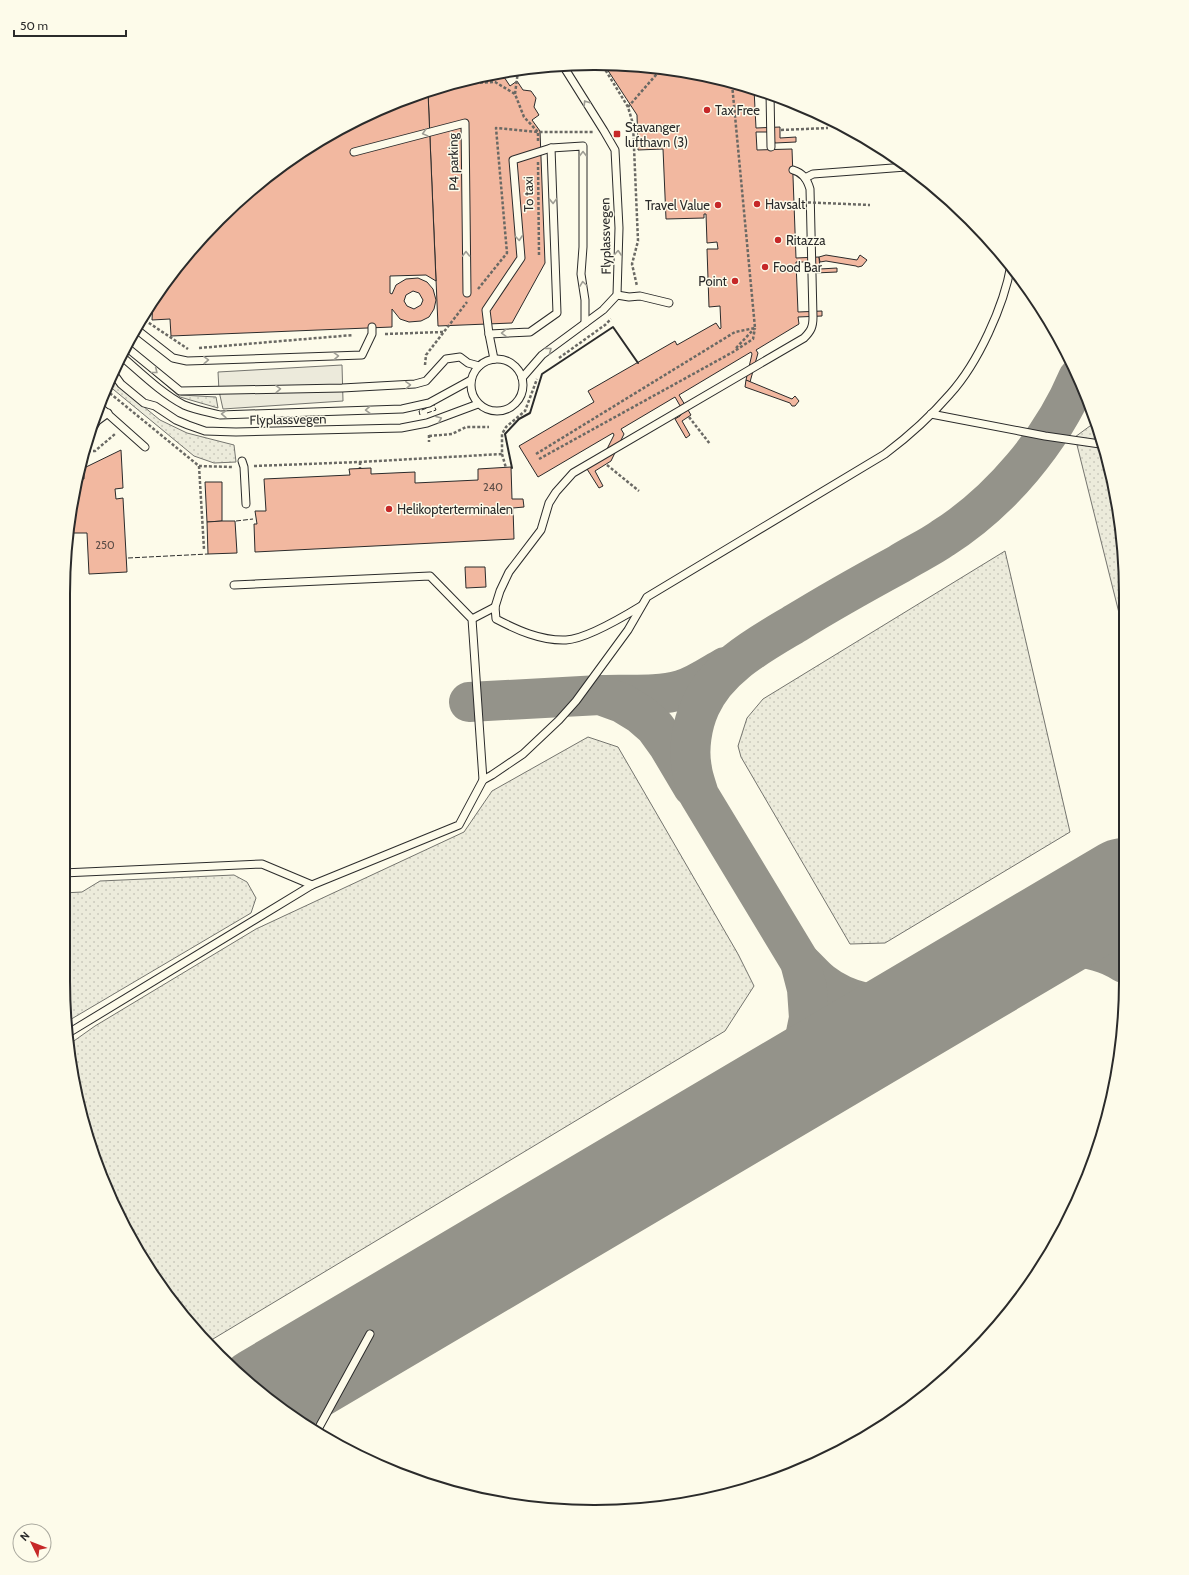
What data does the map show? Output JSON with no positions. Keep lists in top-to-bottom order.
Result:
{
  "streets": {
    "lane": ["P4 parking", "Flyplassvegen"],
    "path": ["To taxi"]
  },
  "places": {
    "other": [
      "Tax Free",
      "Havsalt",
      "Travel Value",
      "Ritazza",
      "Food Bar",
      "Point",
      "Helikopterterminalen"
    ],
    "transit": ["Stavanger lufthavn (3)"]
  },
  "house_numbers": ["240", "250"],
  "scale_bar": "50 m",
  "north": "top left"
}
